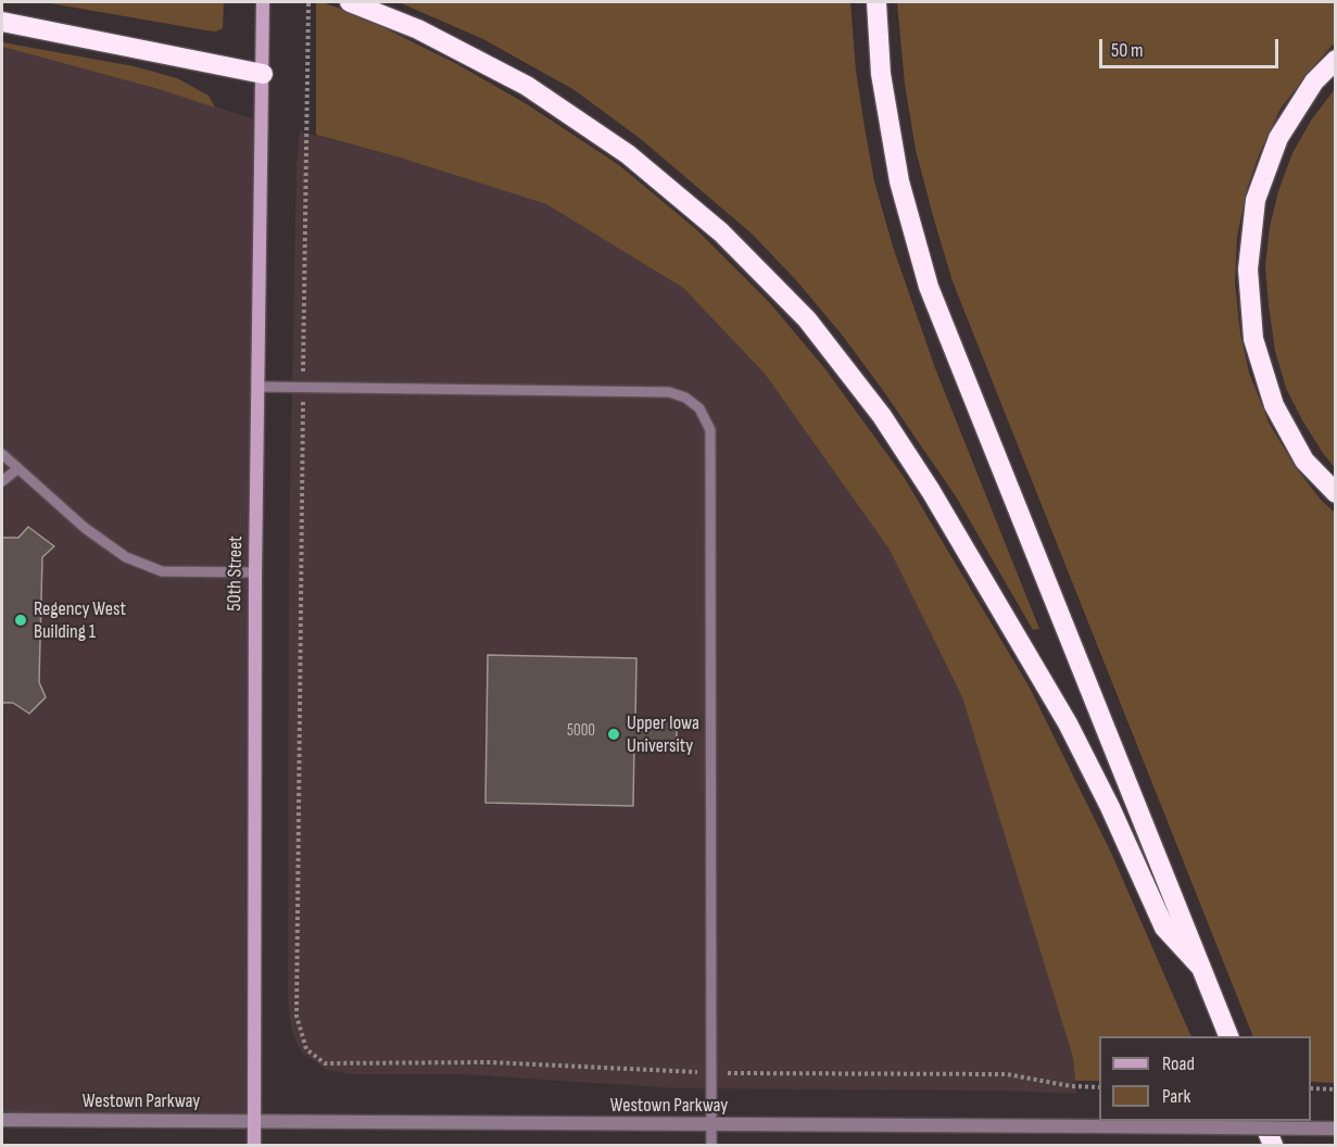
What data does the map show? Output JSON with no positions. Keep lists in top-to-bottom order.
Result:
{
  "streets": {
    "main road": ["50th Street"],
    "street": ["Westown Parkway"]
  },
  "crossings": [
    ["50th Street", "Westown Parkway"]
  ],
  "places": ["Regency West Building 1", "Upper Iowa University"],
  "house_numbers": ["5000"],
  "legend": ["Road", "Park"],
  "scale_bar": "50 m"
}
